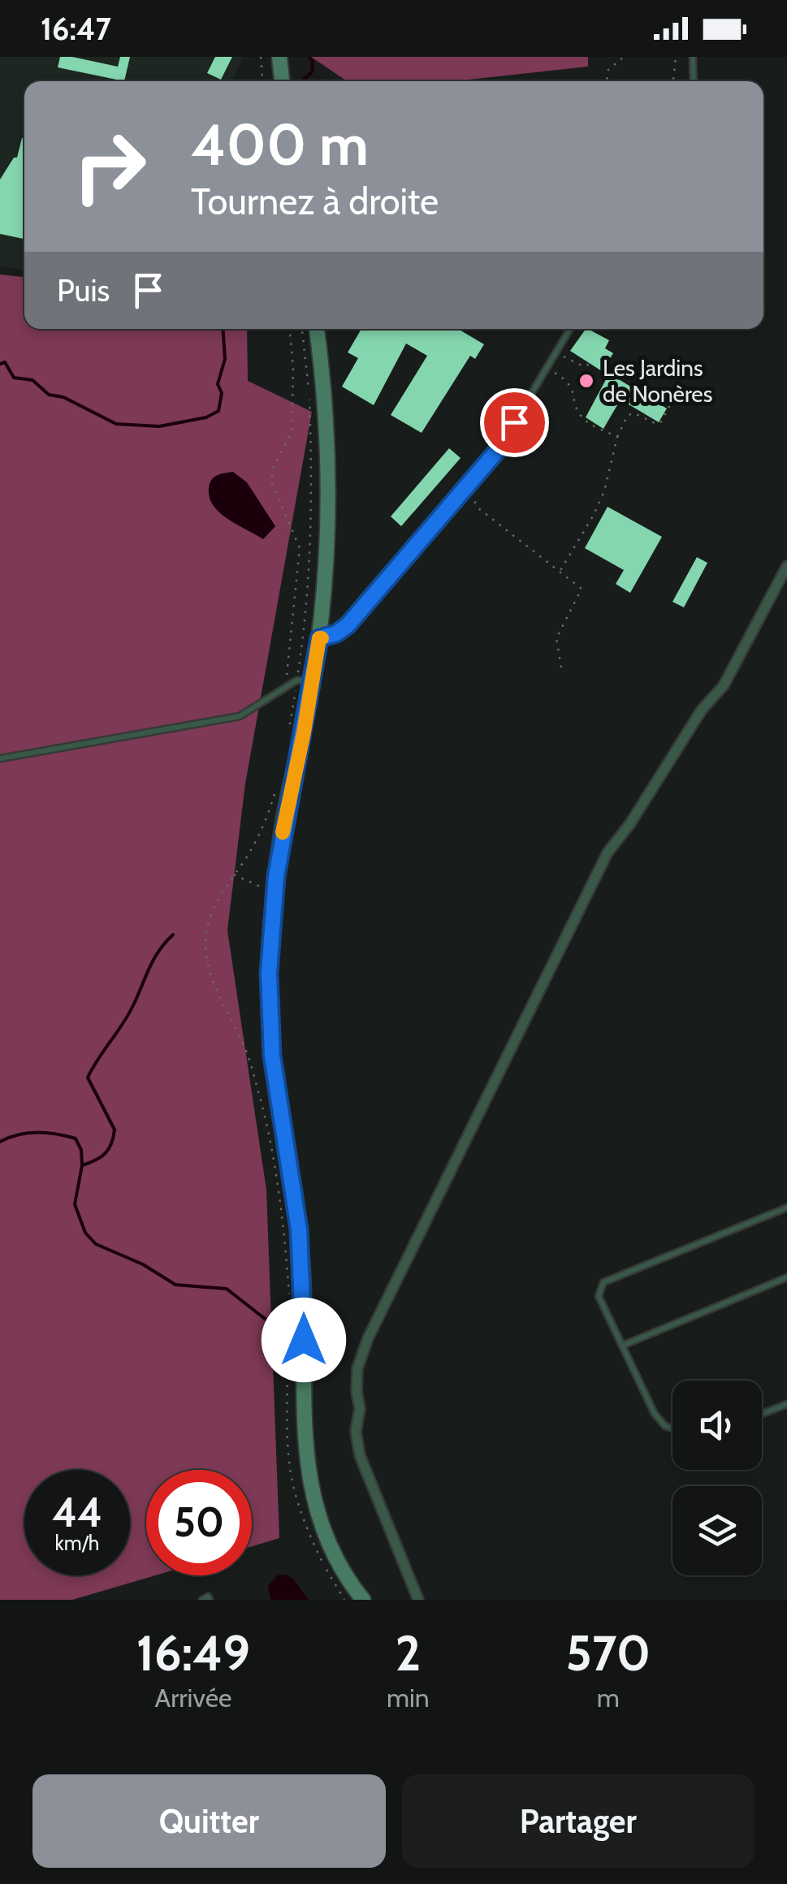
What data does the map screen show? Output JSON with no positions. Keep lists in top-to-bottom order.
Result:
{
  "places": ["Les Jardins de Nonères"],
  "page": {
    "status": "16:47",
    "turn": ["400 m", "Tournez à droite"],
    "then": "Puis",
    "speed": "44 km/h",
    "limit": "50",
    "eta": [
      "16:49",
      "Arrivée",
      "2",
      "min",
      "570",
      "m"
    ],
    "buttons": ["Quitter", "Partager"]
  }
}
